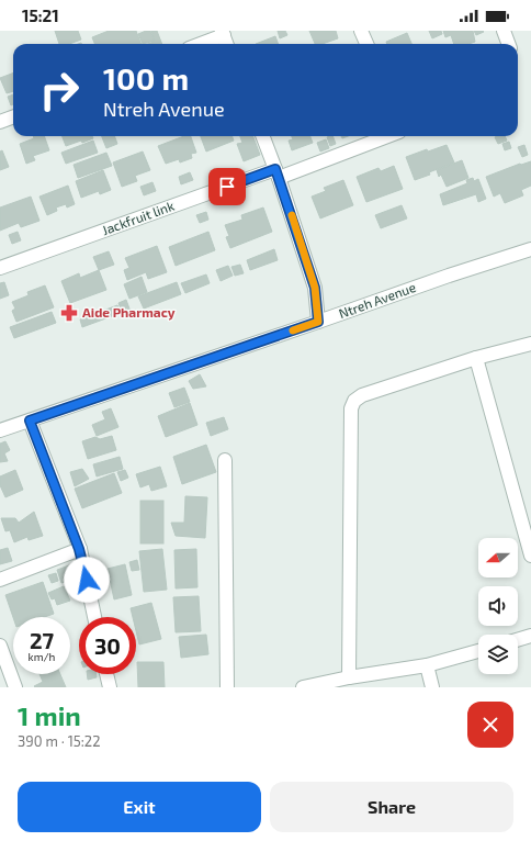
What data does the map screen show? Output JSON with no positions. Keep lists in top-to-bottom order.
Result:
{
  "streets": {
    "street": ["Jackfruit link", "Ntreh Avenue"]
  },
  "places": {
    "pharmacy": ["Aide Pharmacy"]
  },
  "north": "left",
  "page": {
    "status": "15:21",
    "turn": ["100 m", "Ntreh Avenue"],
    "speed": "27 km/h",
    "limit": "30",
    "heading": ["1 min", "390 m · 15:22"],
    "buttons": ["Exit", "Share"]
  }
}
